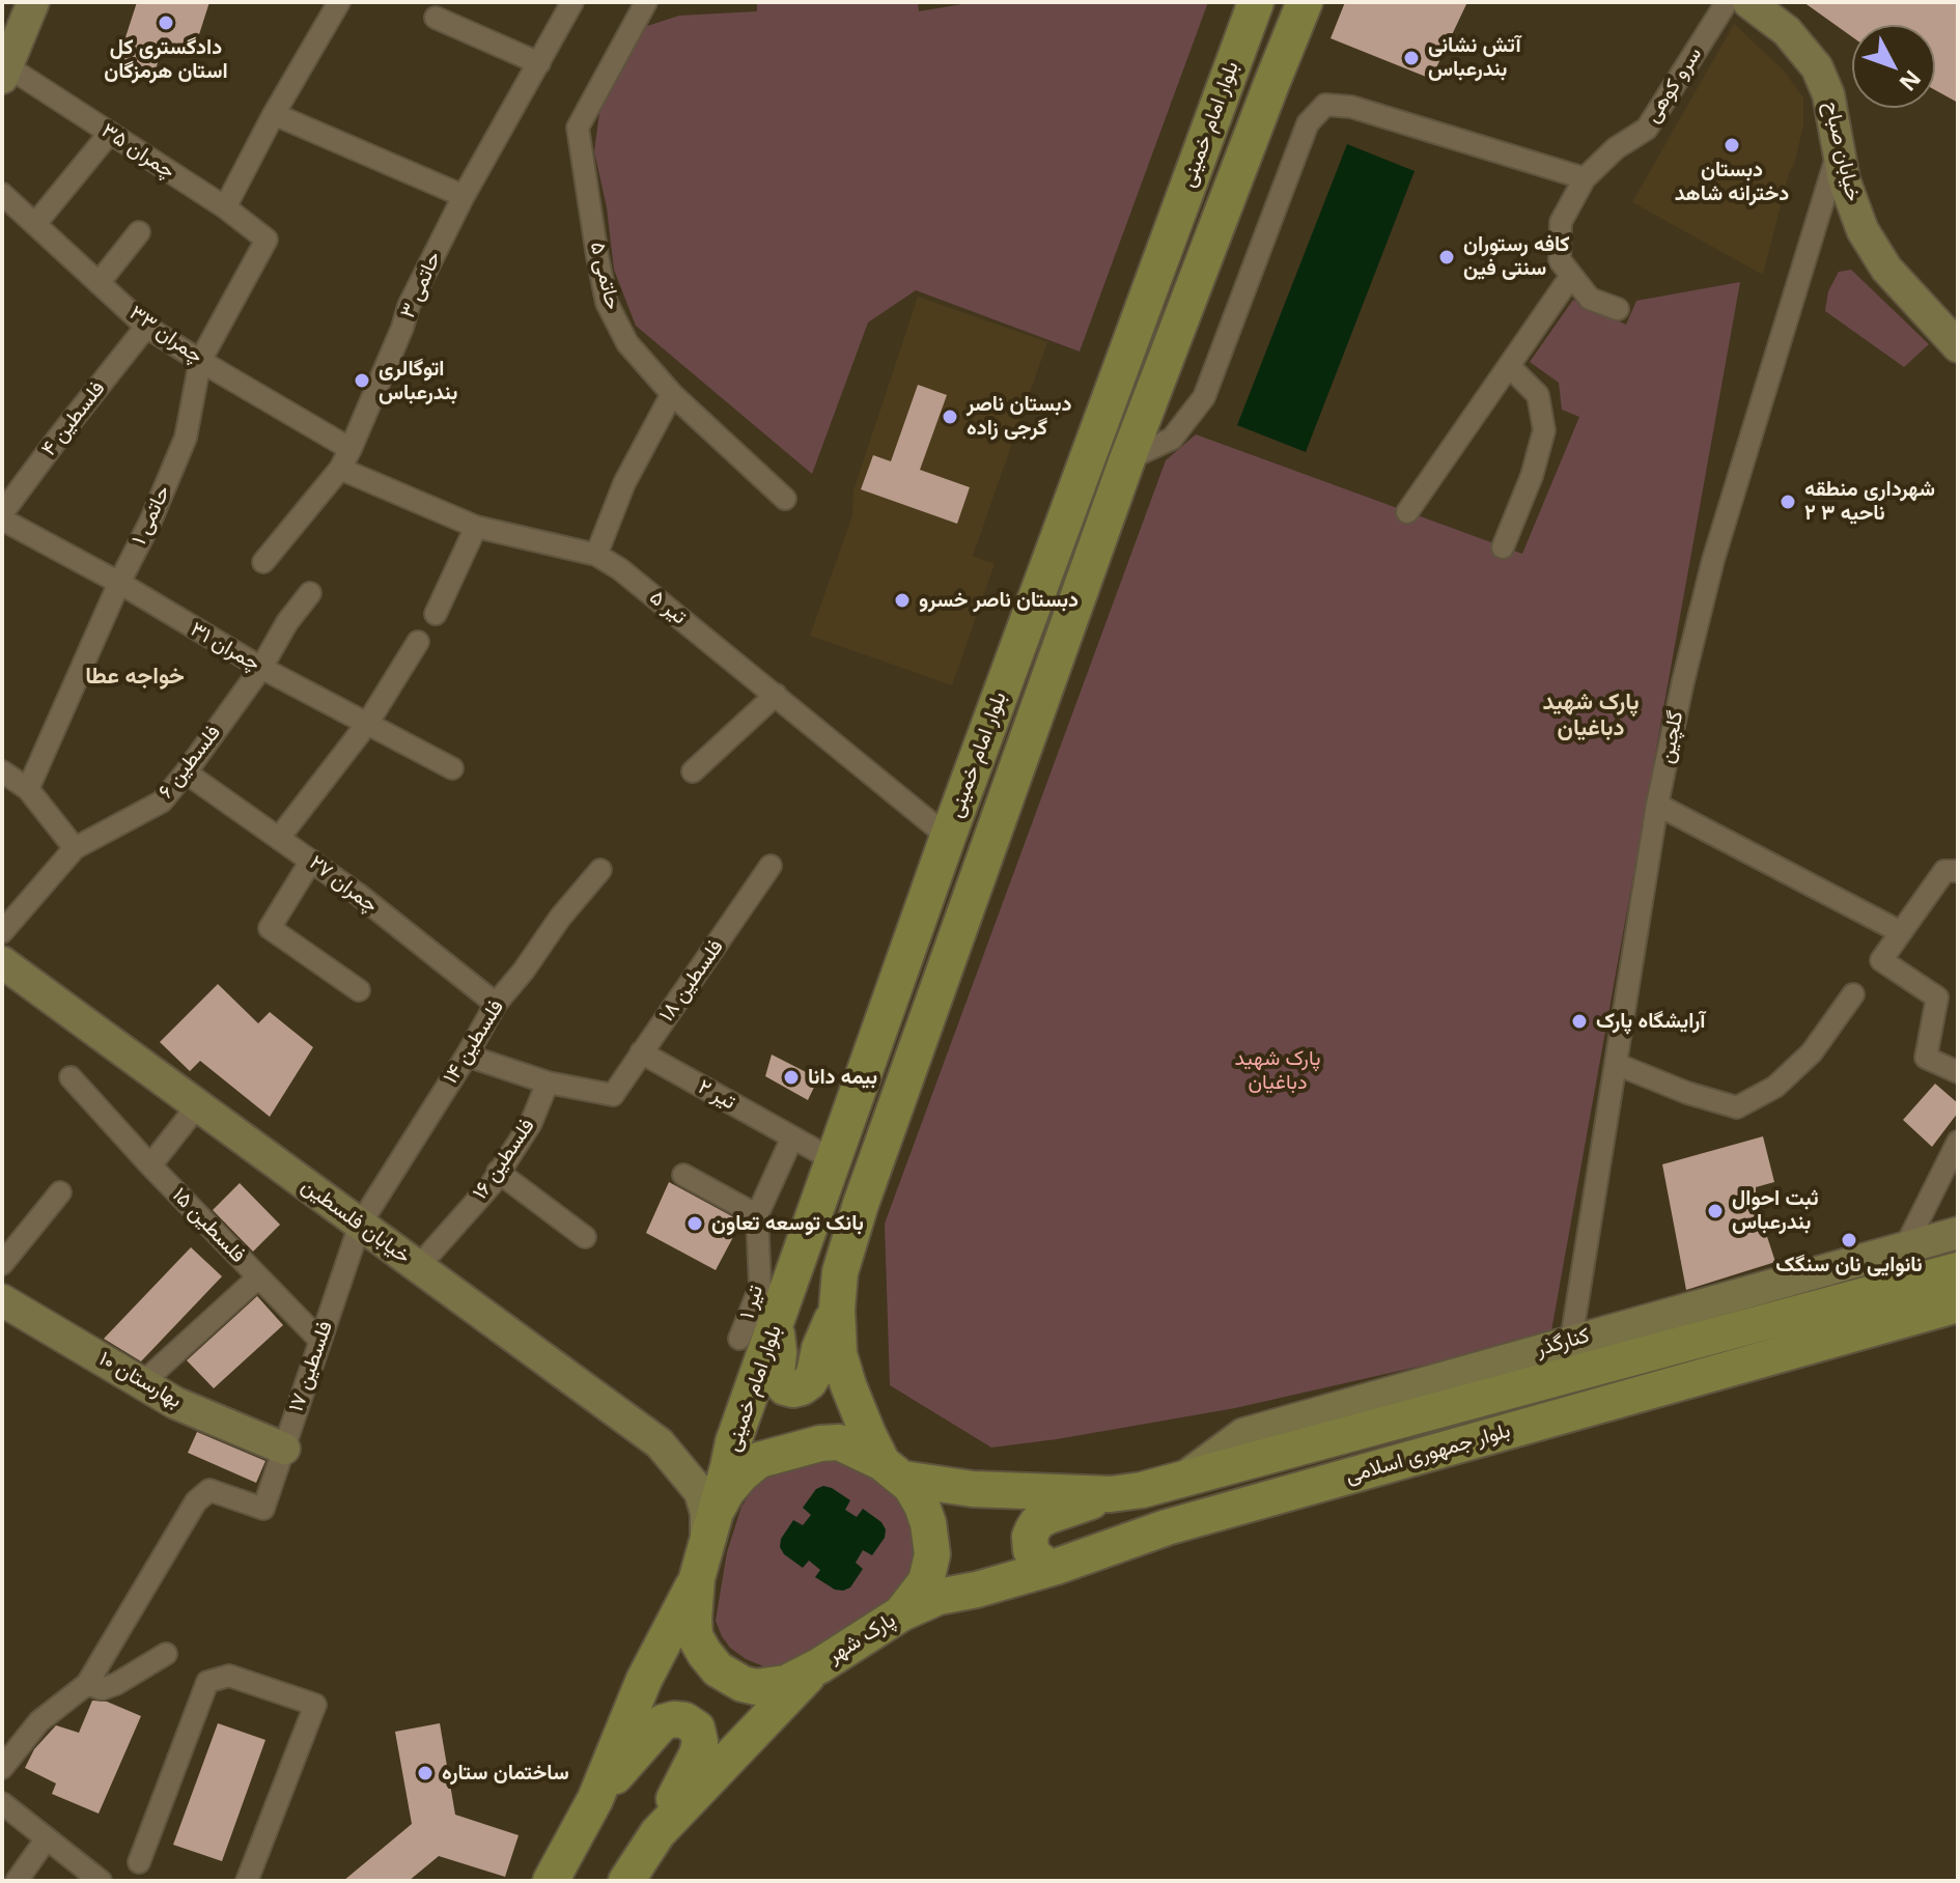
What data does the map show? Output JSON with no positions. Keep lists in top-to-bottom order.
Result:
{
  "streets": {
    "main road": ["بلوار امام خمینی", "بلوار جمهوری اسلامی", "پارک شهر"],
    "street": [
      "سرو کوهی",
      "چمران ۳۵",
      "خیابان صباح",
      "حاتمی ۵",
      "حاتمی ۳",
      "چمران ۳۳",
      "فلسطین ۴",
      "حاتمی ۱",
      "تیر ۵",
      "چمران ۳۱",
      "گلچین",
      "فلسطین ۶",
      "چمران ۲۷",
      "فلسطین ۱۸",
      "فلسطین ۱۴",
      "تیر ۲",
      "فلسطین ۱۶",
      "خیابان فلسطین",
      "فلسطین ۱۵",
      "تیر ۱",
      "کنارگذر",
      "فلسطین ۱۷",
      "بهارستان ۱۰"
    ]
  },
  "crossings": [
    ["بلوار امام خمینی", "تیر ۵"],
    ["بلوار امام خمینی", "تیر ۲"],
    ["بلوار امام خمینی", "خیابان فلسطین"],
    ["بلوار امام خمینی", "بلوار جمهوری اسلامی"],
    ["بلوار امام خمینی", "پارک شهر"],
    ["چمران ۳۵", "حاتمی ۱"],
    ["خیابان صباح", "گلچین"],
    ["حاتمی ۳", "چمران ۳۳"],
    ["حاتمی ۳", "تیر ۵"],
    ["چمران ۳۳", "فلسطین ۴"],
    ["چمران ۳۳", "حاتمی ۱"],
    ["فلسطین ۴", "چمران ۳۱"],
    ["حاتمی ۱", "چمران ۳۱"],
    ["چمران ۳۱", "فلسطین ۶"],
    ["گلچین", "کنارگذر"],
    ["فلسطین ۶", "چمران ۲۷"],
    ["چمران ۲۷", "فلسطین ۱۴"],
    ["فلسطین ۱۸", "تیر ۲"],
    ["فلسطین ۱۸", "فلسطین ۱۶"],
    ["فلسطین ۱۴", "خیابان فلسطین"],
    ["فلسطین ۱۴", "فلسطین ۱۷"],
    ["تیر ۲", "تیر ۱"],
    ["فلسطین ۱۶", "خیابان فلسطین"],
    ["خیابان فلسطین", "فلسطین ۱۷"],
    ["خیابان فلسطین", "بلوار جمهوری اسلامی"],
    ["خیابان فلسطین", "پارک شهر"],
    ["فلسطین ۱۵", "فلسطین ۱۷"],
    ["کنارگذر", "بلوار جمهوری اسلامی"],
    ["فلسطین ۱۷", "بهارستان ۱۰"],
    ["بلوار جمهوری اسلامی", "پارک شهر"]
  ],
  "districts": ["خواجه عطا", "پارک شهید دباغیان"],
  "parks": ["پارک شهید دباغیان"],
  "places": [
    "دادگستری کل استان هرمزگان",
    "آتش نشانی بندرعباس",
    "دبستان دخترانه شاهد",
    "کافه رستوران سنتی فین",
    "اتوگالری بندرعباس",
    "دبستان ناصر گرجی زاده",
    "شهرداری منطقه ۲ ناحیه ۳",
    "دبستان ناصر خسرو",
    "آرایشگاه پارک",
    "بیمه دانا",
    "ثبت احوال بندرعباس",
    "بانک توسعه تعاون",
    "نانوایی نان سنگک",
    "ساختمان ستاره"
  ],
  "north": "bottom right"
}
